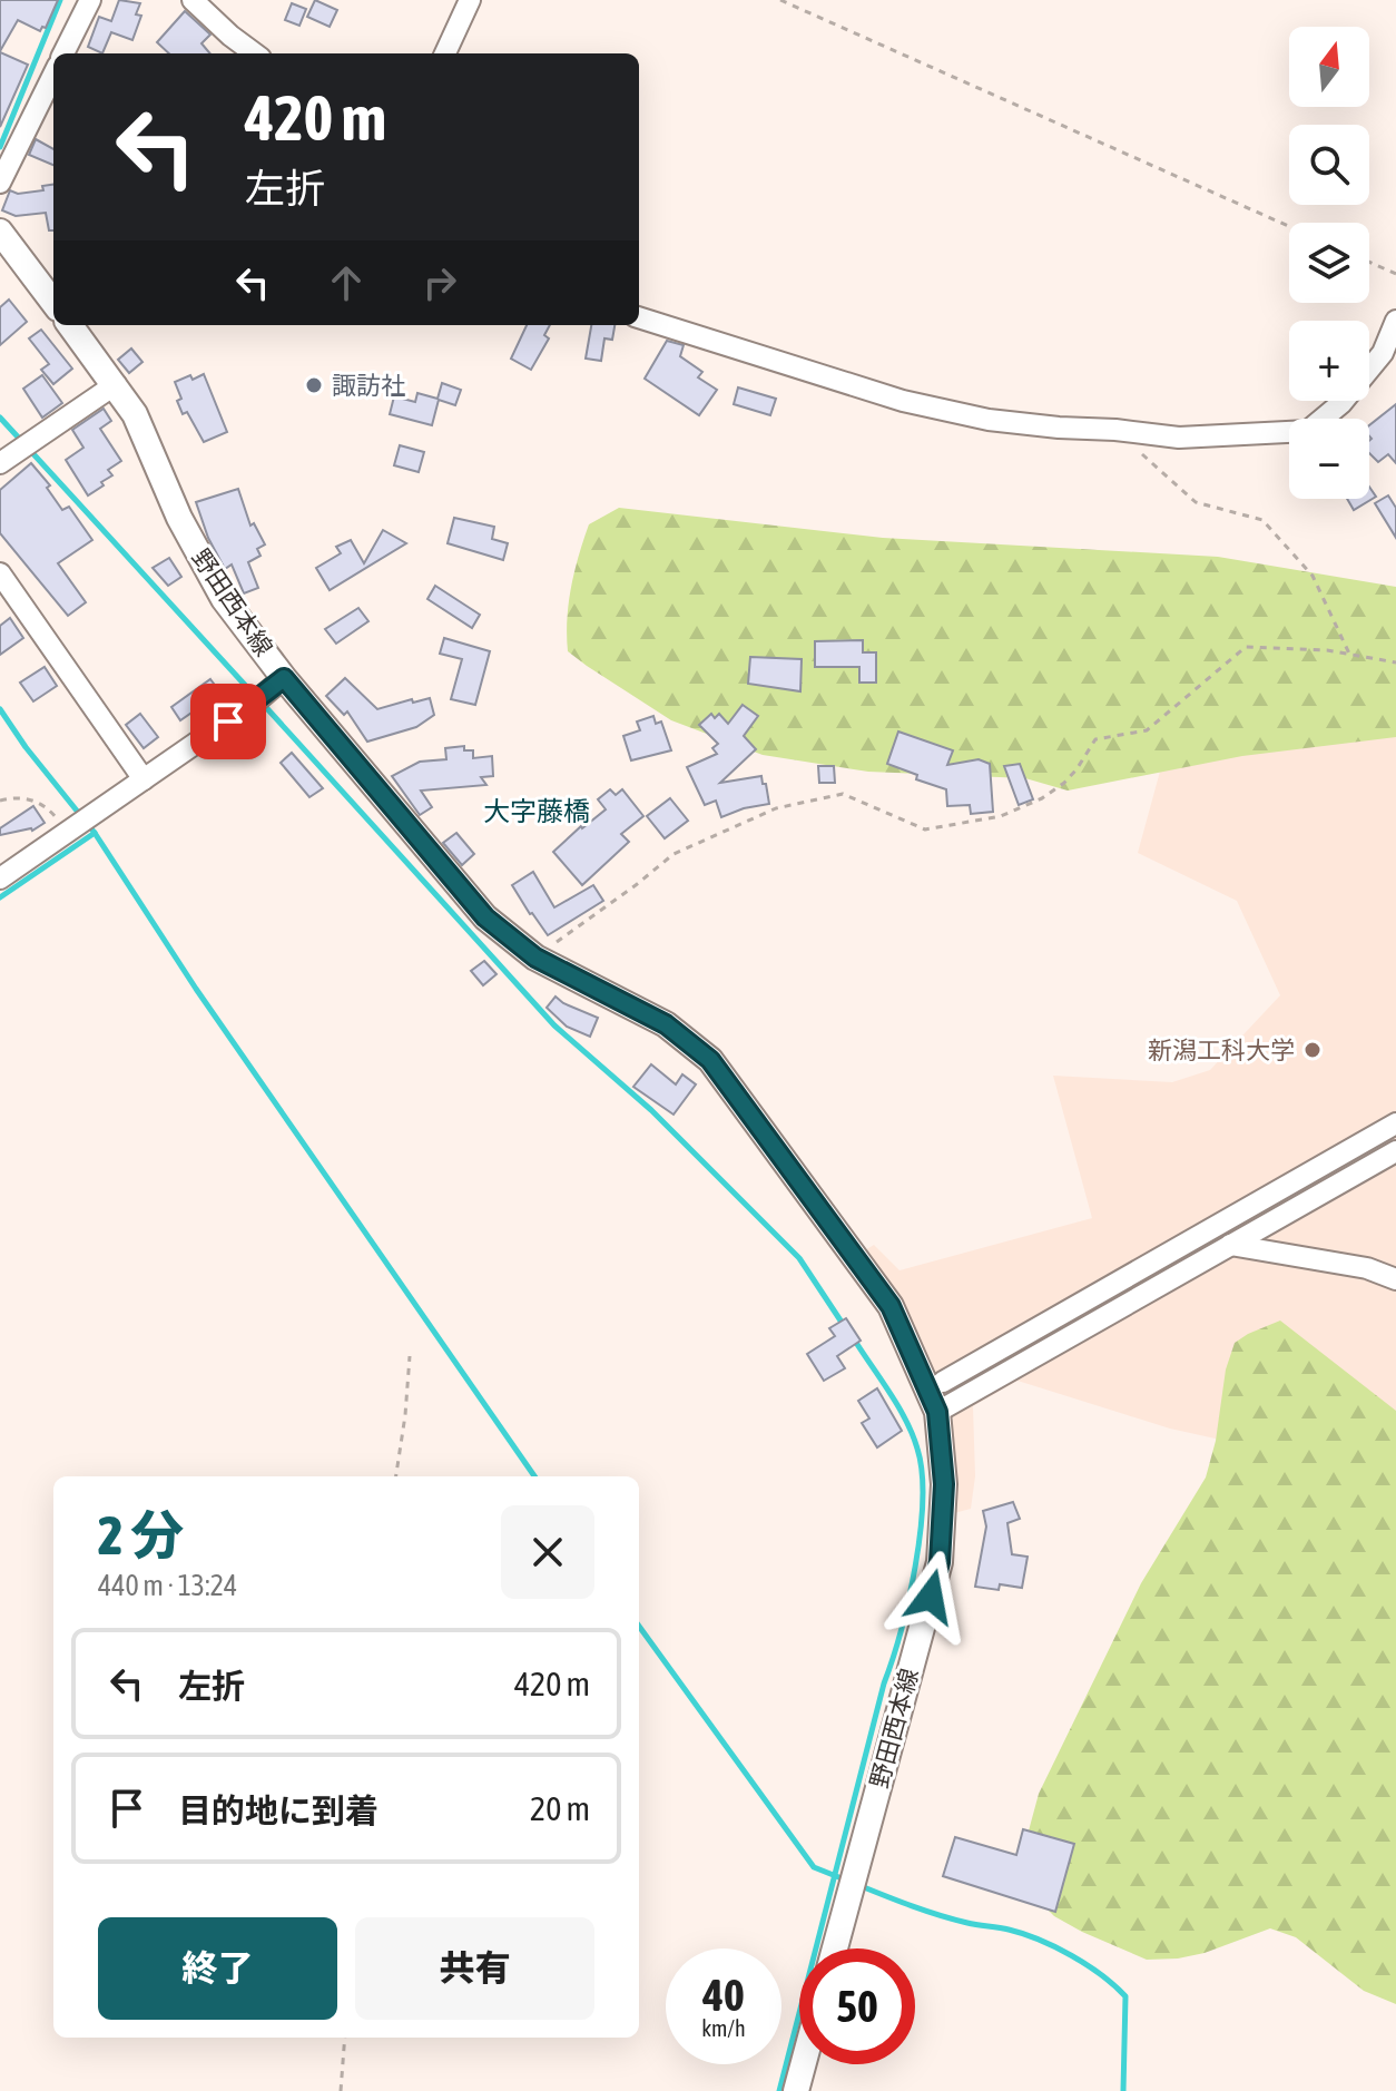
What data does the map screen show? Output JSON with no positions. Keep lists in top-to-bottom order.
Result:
{
  "streets": {
    "main road": ["野田西本線"]
  },
  "districts": ["大字藤橋"],
  "places": ["諏訪社", "新潟工科大学"],
  "north": "top",
  "page": {
    "map_buttons": ["+", "−"],
    "turn": ["420 m", "左折"],
    "heading": ["2 分", "440 m · 13:24"],
    "list": [
      {
        "name": "左折",
        "value": "420 m"
      },
      {
        "name": "目的地に到着",
        "value": "20 m"
      }
    ],
    "buttons": ["終了", "共有"],
    "speed": "40 km/h",
    "limit": "50"
  }
}
